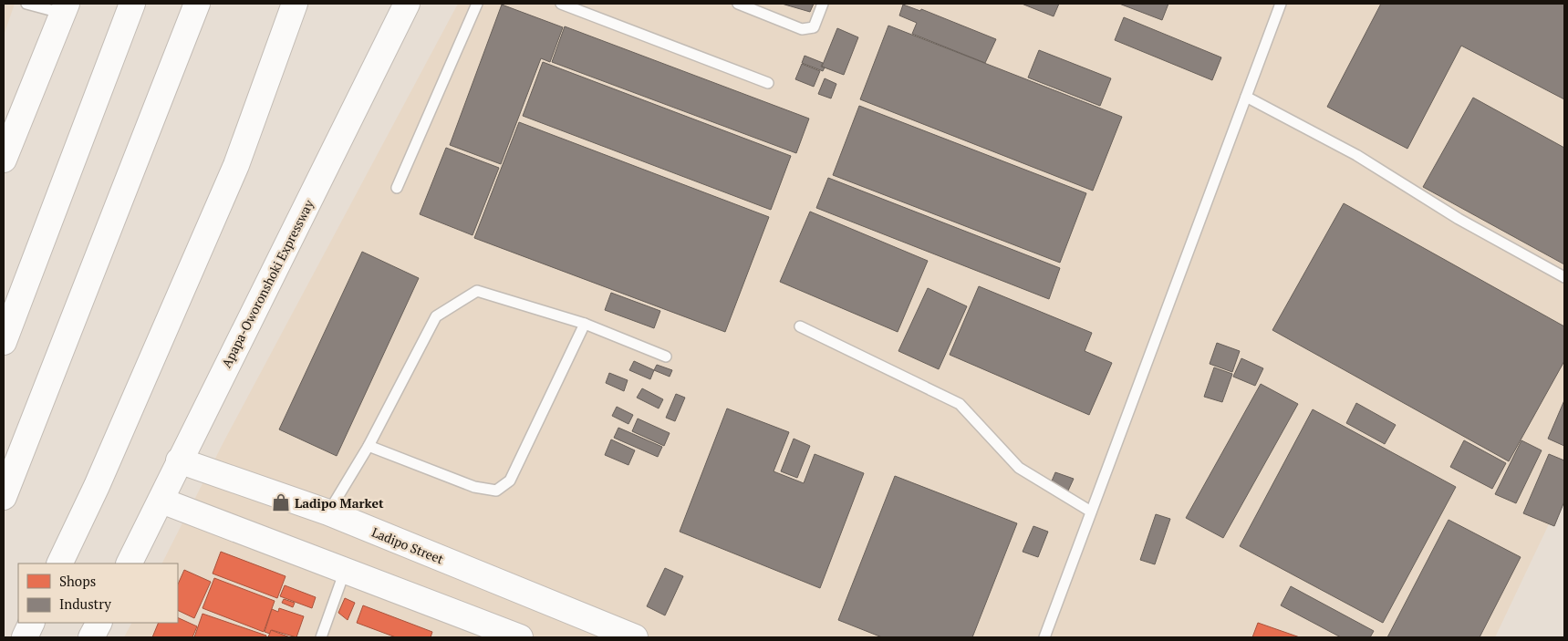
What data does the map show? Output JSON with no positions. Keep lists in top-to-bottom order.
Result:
{
  "streets": {
    "main road": ["Apapa-Oworonshoki Expressway", "Ladipo Street"]
  },
  "crossings": [
    ["Apapa-Oworonshoki Expressway", "Ladipo Street"]
  ],
  "places": {
    "shop": ["Ladipo Market"]
  },
  "legend": ["Shops", "Industry"]
}
